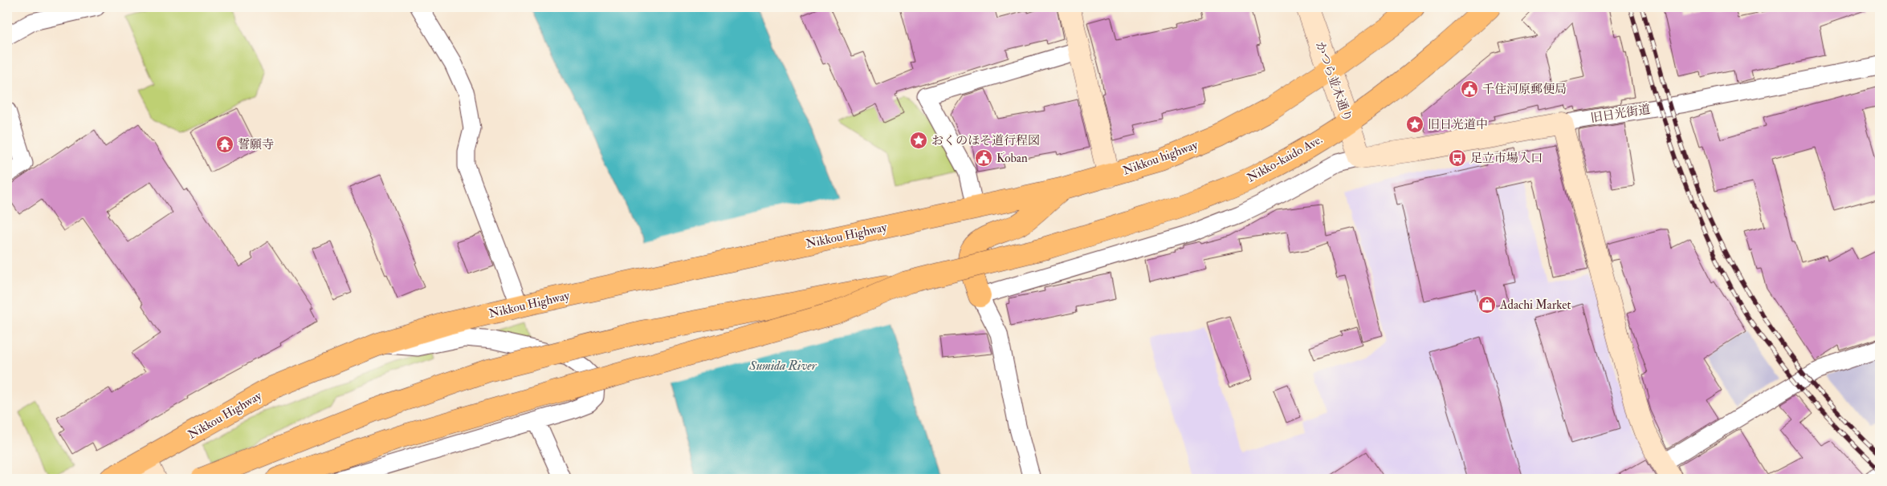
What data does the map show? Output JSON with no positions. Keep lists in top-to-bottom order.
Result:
{
  "streets": {
    "highway": ["Nikkou highway", "Nikko-kaido Ave.", "Nikkou Highway"],
    "street": ["かつら並木通り", "旧日光街道"]
  },
  "crossings": [
    ["かつら並木通り", "旧日光街道"],
    ["かつら並木通り", "Nikkou highway"],
    ["かつら並木通り", "Nikko-kaido Ave."],
    ["Nikkou highway", "Nikkou Highway"]
  ],
  "water": ["Sumida River"],
  "places": {
    "public building": ["千住河原郵便局", "Koban"],
    "place": ["旧日光道中", "おくのほそ道行程図"],
    "temple": ["誓願寺"],
    "bus stop": ["足立市場入口"],
    "shop": ["Adachi Market"]
  }
}
